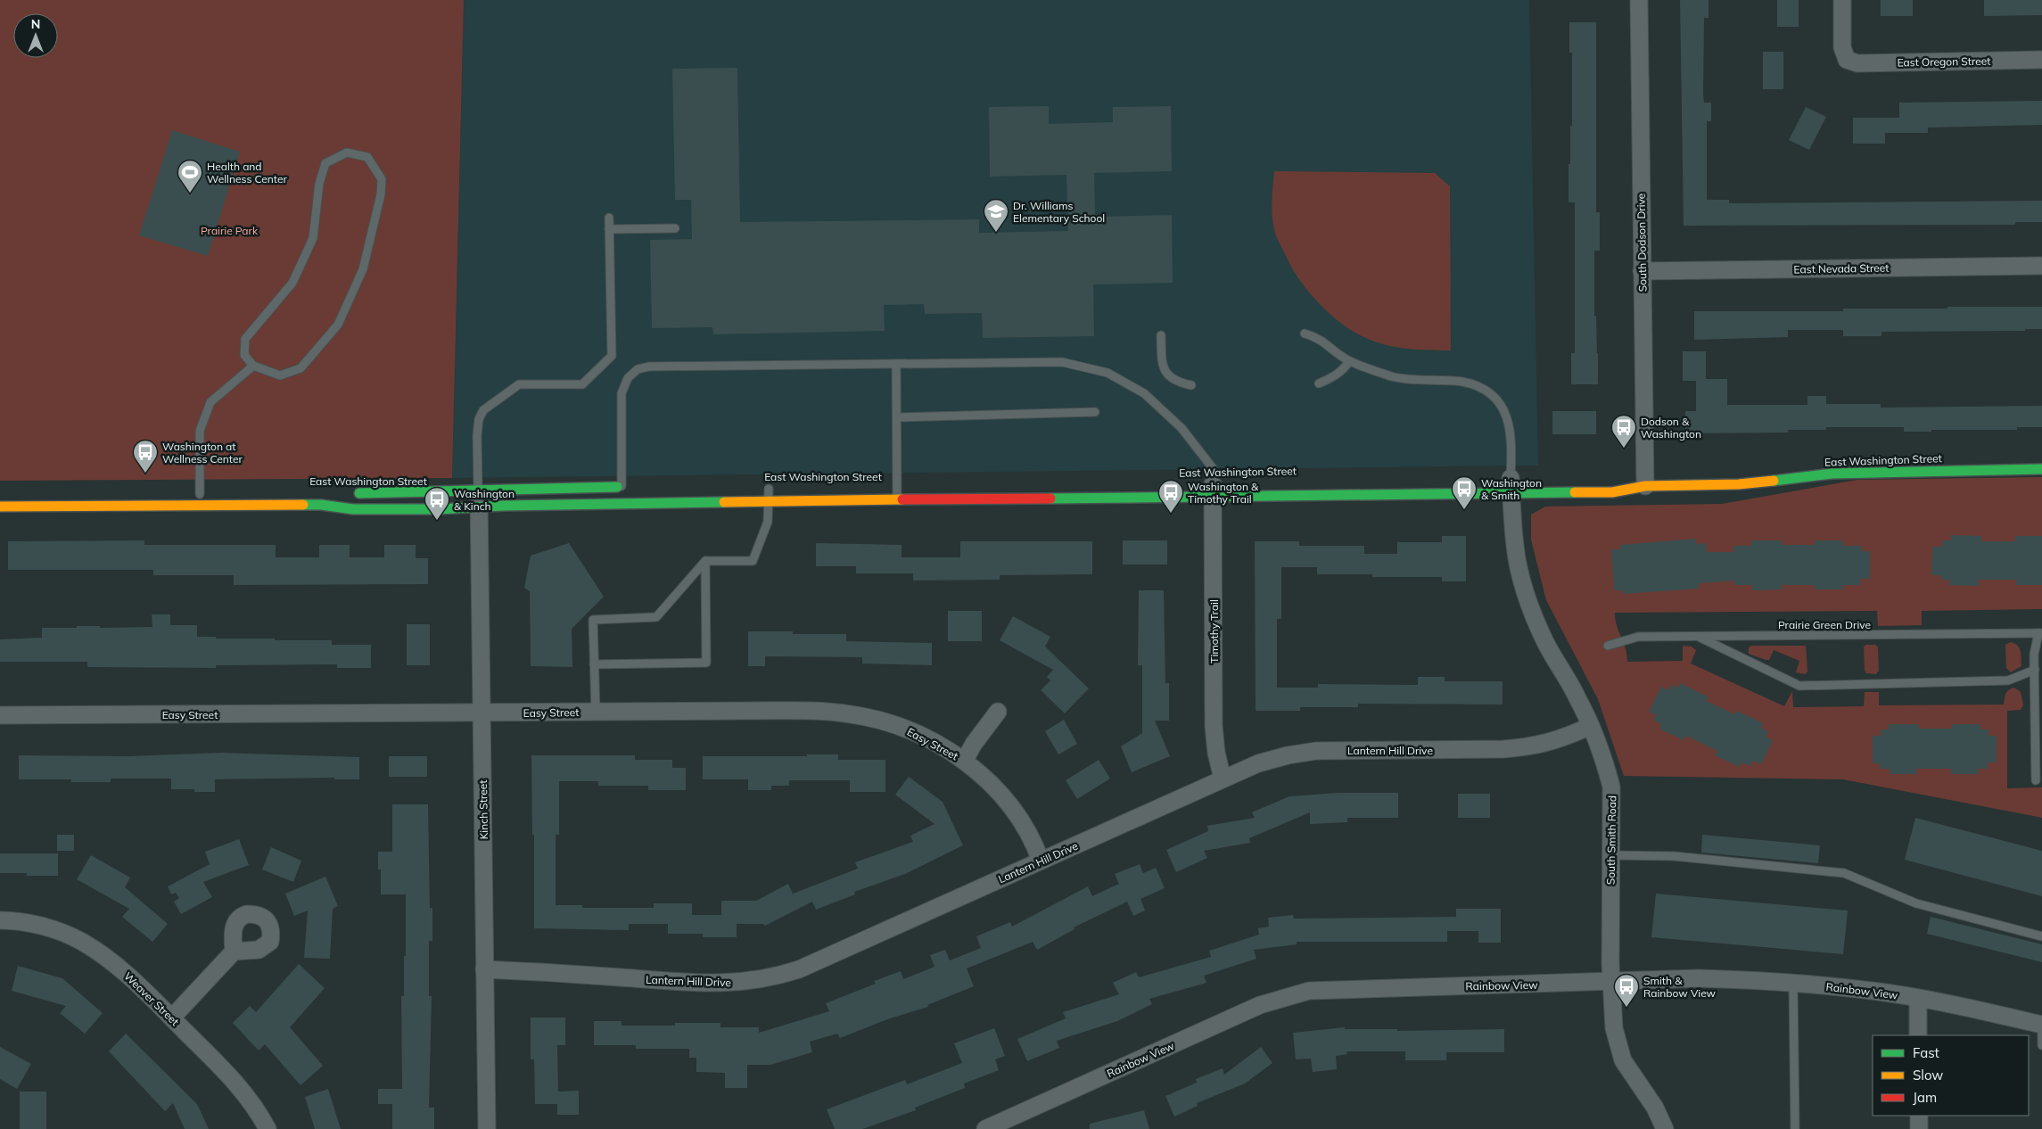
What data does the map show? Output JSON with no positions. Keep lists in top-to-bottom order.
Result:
{
  "streets": {
    "main road": ["East Washington Street"],
    "street": [
      "East Oregon Street",
      "South Dodson Drive",
      "East Nevada Street",
      "Timothy Trail",
      "Easy Street",
      "Lantern Hill Drive",
      "Kinch Street",
      "South Smith Road",
      "Rainbow View",
      "Weaver Street"
    ],
    "lane": ["Prairie Green Drive"]
  },
  "crossings": [
    ["South Dodson Drive", "East Nevada Street"],
    ["South Dodson Drive", "East Washington Street"],
    ["East Washington Street", "Timothy Trail"],
    ["East Washington Street", "Kinch Street"],
    ["East Washington Street", "South Smith Road"],
    ["Timothy Trail", "Lantern Hill Drive"],
    ["Easy Street", "Lantern Hill Drive"],
    ["Easy Street", "Kinch Street"],
    ["Lantern Hill Drive", "Kinch Street"],
    ["Lantern Hill Drive", "South Smith Road"],
    ["South Smith Road", "Rainbow View"]
  ],
  "parks": ["Prairie Park"],
  "places": {
    "sports": ["Health and Wellness Center"],
    "school or university": ["Dr. Williams Elementary School"],
    "bus stop": [
      "Dodson & Washington",
      "Washington at Wellness Center",
      "Washington & Smith",
      "Washington & Timothy Trail",
      "Washington & Kinch",
      "Smith & Rainbow View"
    ]
  },
  "legend": ["Fast", "Slow", "Jam"],
  "north": "top"
}
